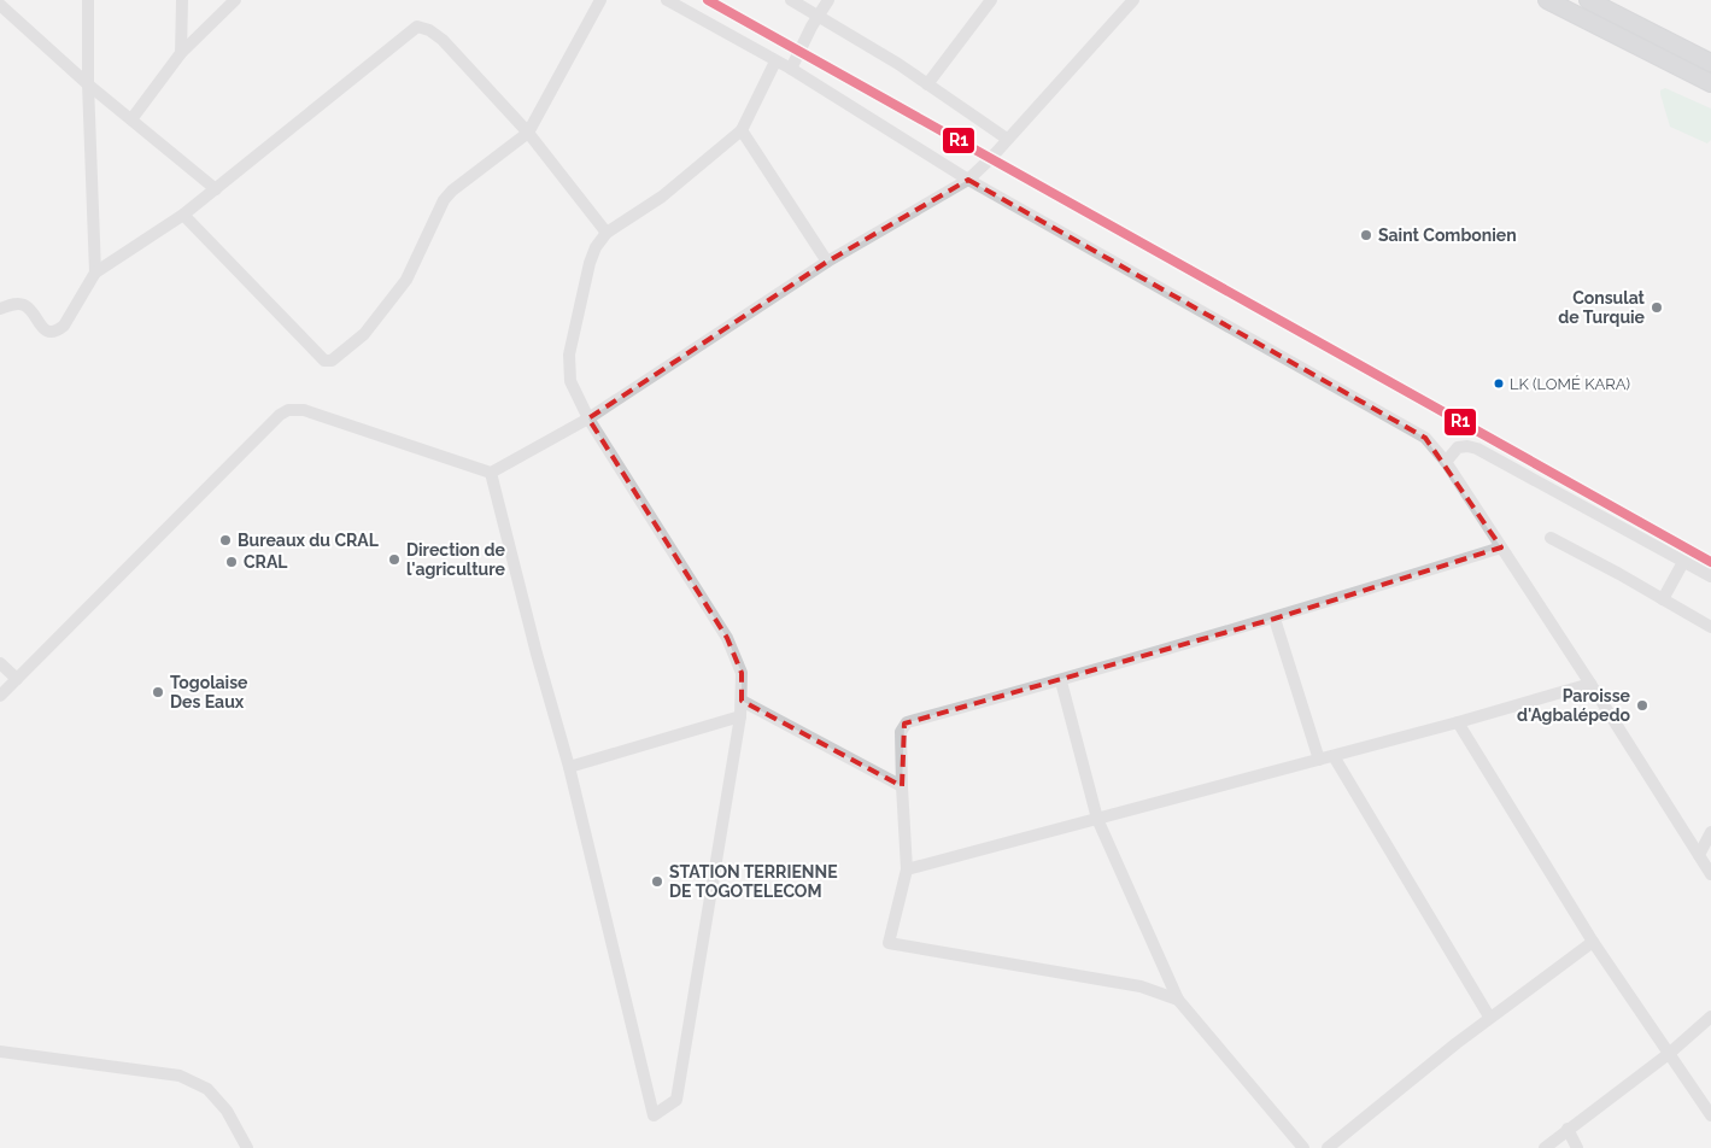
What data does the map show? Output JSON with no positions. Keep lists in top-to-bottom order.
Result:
{
  "places": [
    "Saint Combonien",
    "Consulat de Turquie",
    "LK (LOMÉ KARA)",
    "Bureaux du CRAL",
    "Direction de l'agriculture",
    "CRAL",
    "Togolaise Des Eaux",
    "Paroisse d'Agbalépedo",
    "STATION TERRIENNE DE TOGOTELECOM"
  ],
  "lines": ["transit line R1"]
}
